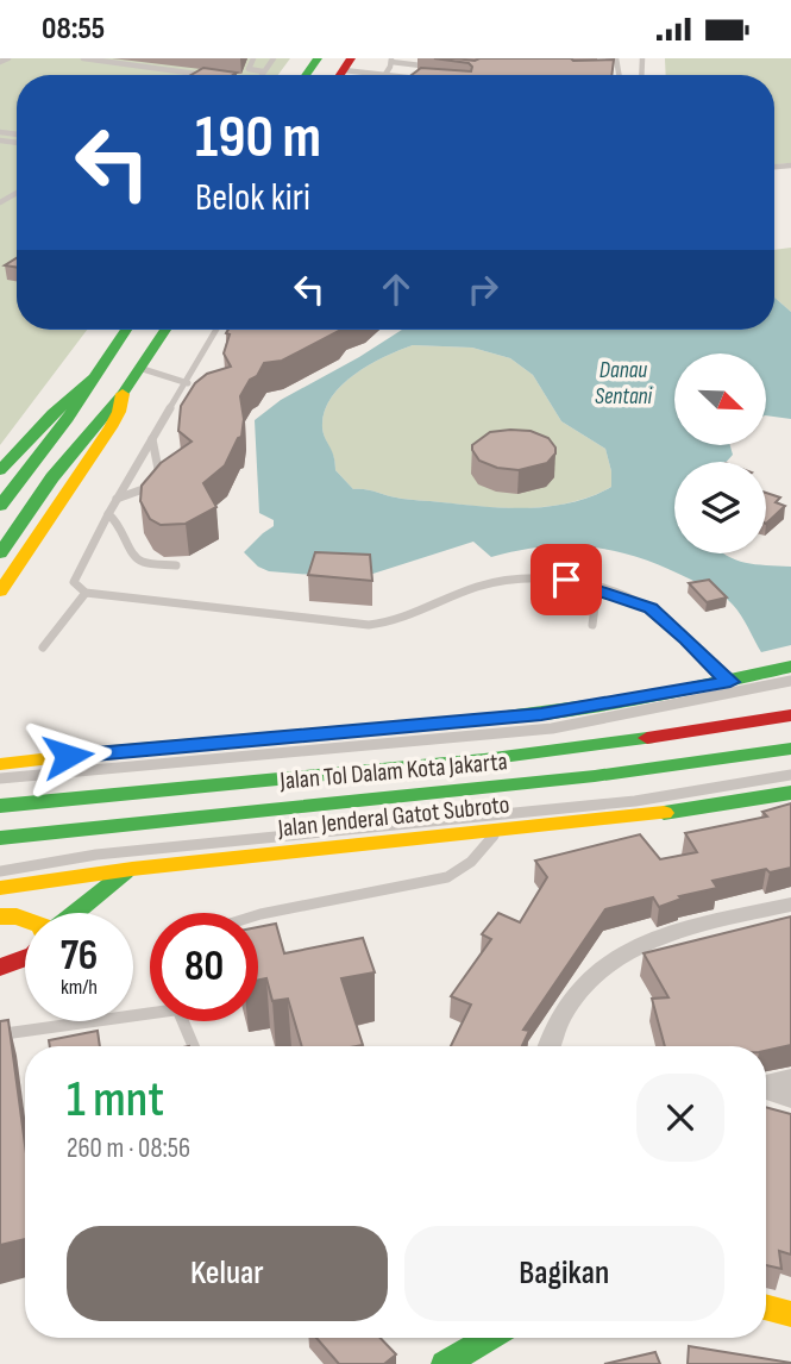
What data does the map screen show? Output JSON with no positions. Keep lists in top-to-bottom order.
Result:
{
  "streets": {
    "main road": ["Jalan Tol Dalam Kota Jakarta", "Jalan Jenderal Gatot Subroto"]
  },
  "water": ["Danau Sentani"],
  "north": "bottom right",
  "page": {
    "status": "08:55",
    "turn": ["190 m", "Belok kiri"],
    "speed": "76 km/h",
    "limit": "80",
    "heading": ["1 mnt", "260 m · 08:56"],
    "buttons": ["Keluar", "Bagikan"]
  }
}
